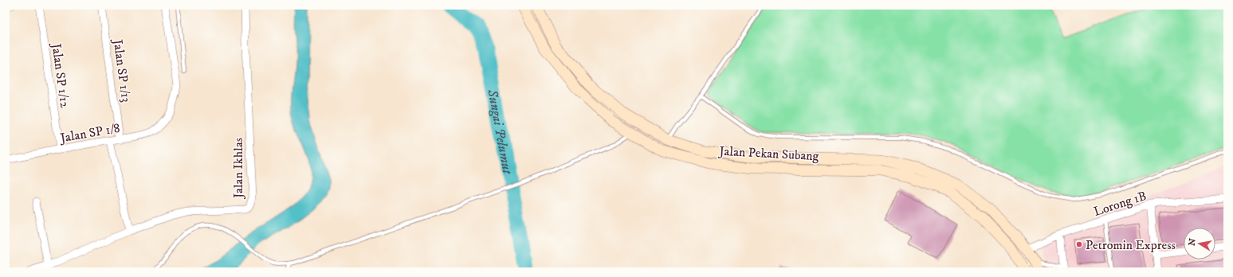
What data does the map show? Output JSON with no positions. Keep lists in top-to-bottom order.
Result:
{
  "streets": {
    "main road": ["Jalan Pekan Subang"],
    "street": [
      "Jalan SP 1/13",
      "Jalan SP 1/12",
      "Jalan SP 1/8",
      "Jalan Ikhlas",
      "Lorong 1B"
    ]
  },
  "crossings": [
    ["Jalan SP 1/13", "Jalan SP 1/8"],
    ["Jalan SP 1/12", "Jalan SP 1/8"],
    ["Jalan Pekan Subang", "Lorong 1B"]
  ],
  "water": ["Sungai Pelumut"],
  "places": ["Petromin Express"],
  "north": "left"
}
